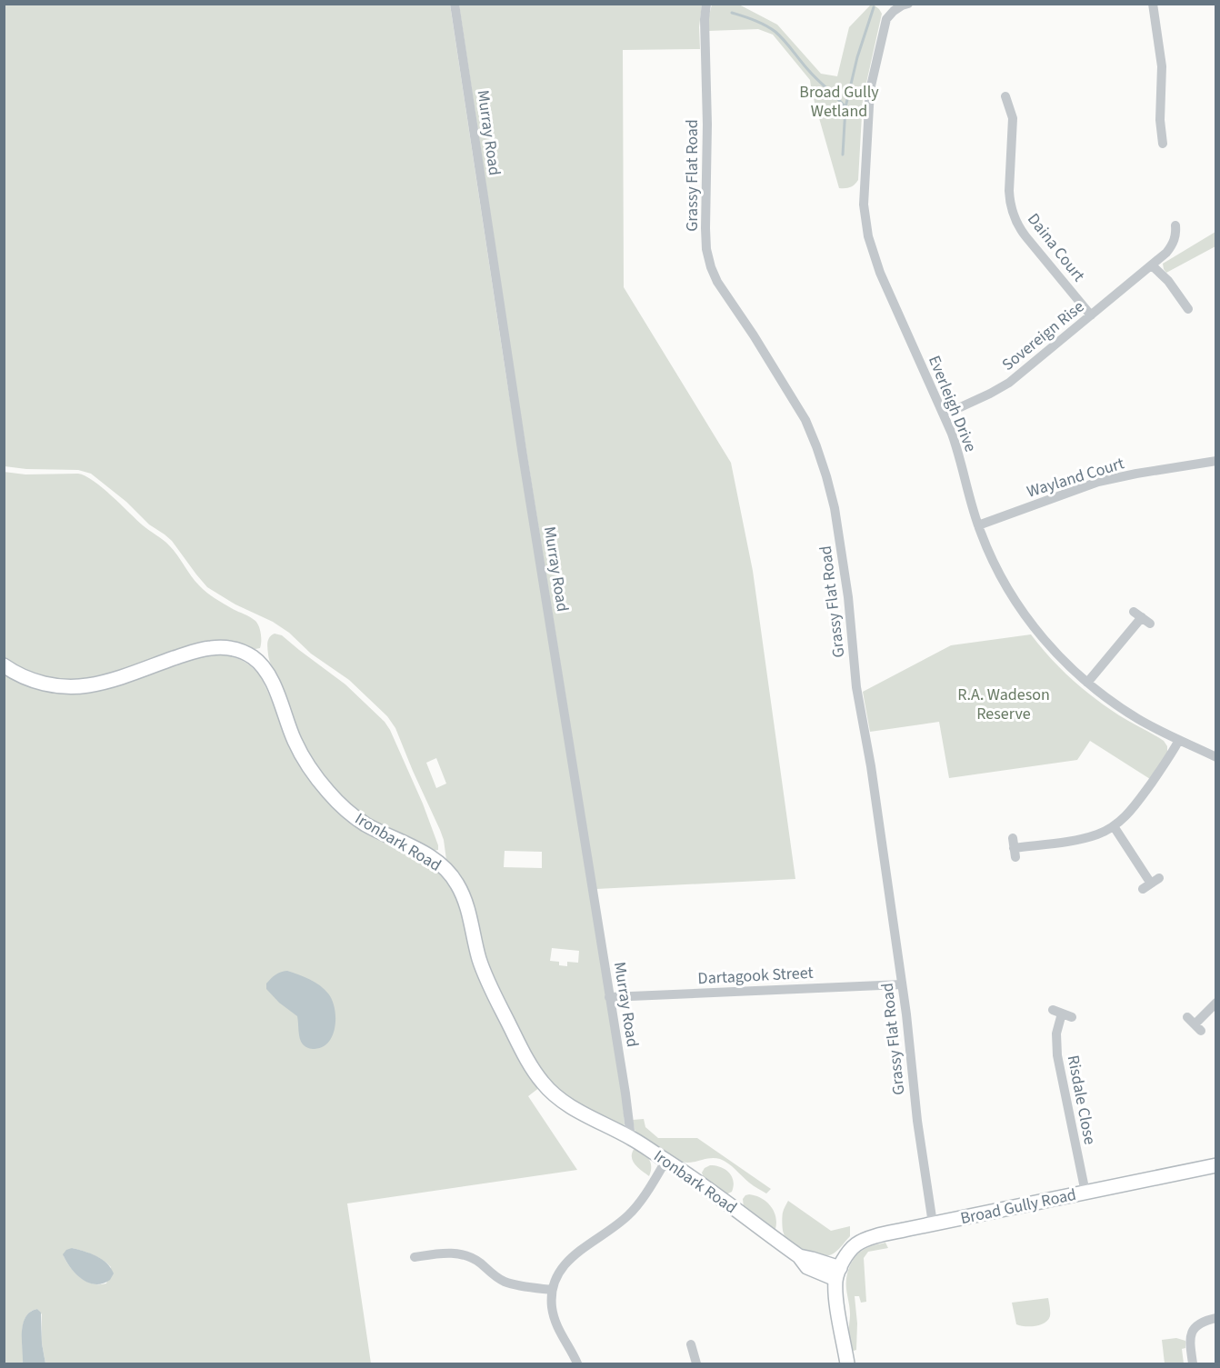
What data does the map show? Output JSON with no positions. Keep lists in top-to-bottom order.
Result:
{
  "streets": {
    "street": [
      "Murray Road",
      "Grassy Flat Road",
      "Daina Court",
      "Sovereign Rise",
      "Everleigh Drive",
      "Wayland Court",
      "Ironbark Road",
      "Dartagook Street",
      "Risdale Close",
      "Broad Gully Road"
    ]
  },
  "crossings": [
    ["Murray Road", "Ironbark Road"],
    ["Murray Road", "Dartagook Street"],
    ["Grassy Flat Road", "Dartagook Street"],
    ["Grassy Flat Road", "Broad Gully Road"],
    ["Daina Court", "Sovereign Rise"],
    ["Sovereign Rise", "Everleigh Drive"],
    ["Everleigh Drive", "Wayland Court"],
    ["Ironbark Road", "Broad Gully Road"],
    ["Risdale Close", "Broad Gully Road"]
  ],
  "parks": ["Broad Gully Wetland", "R.A. Wadeson Reserve"]
}
